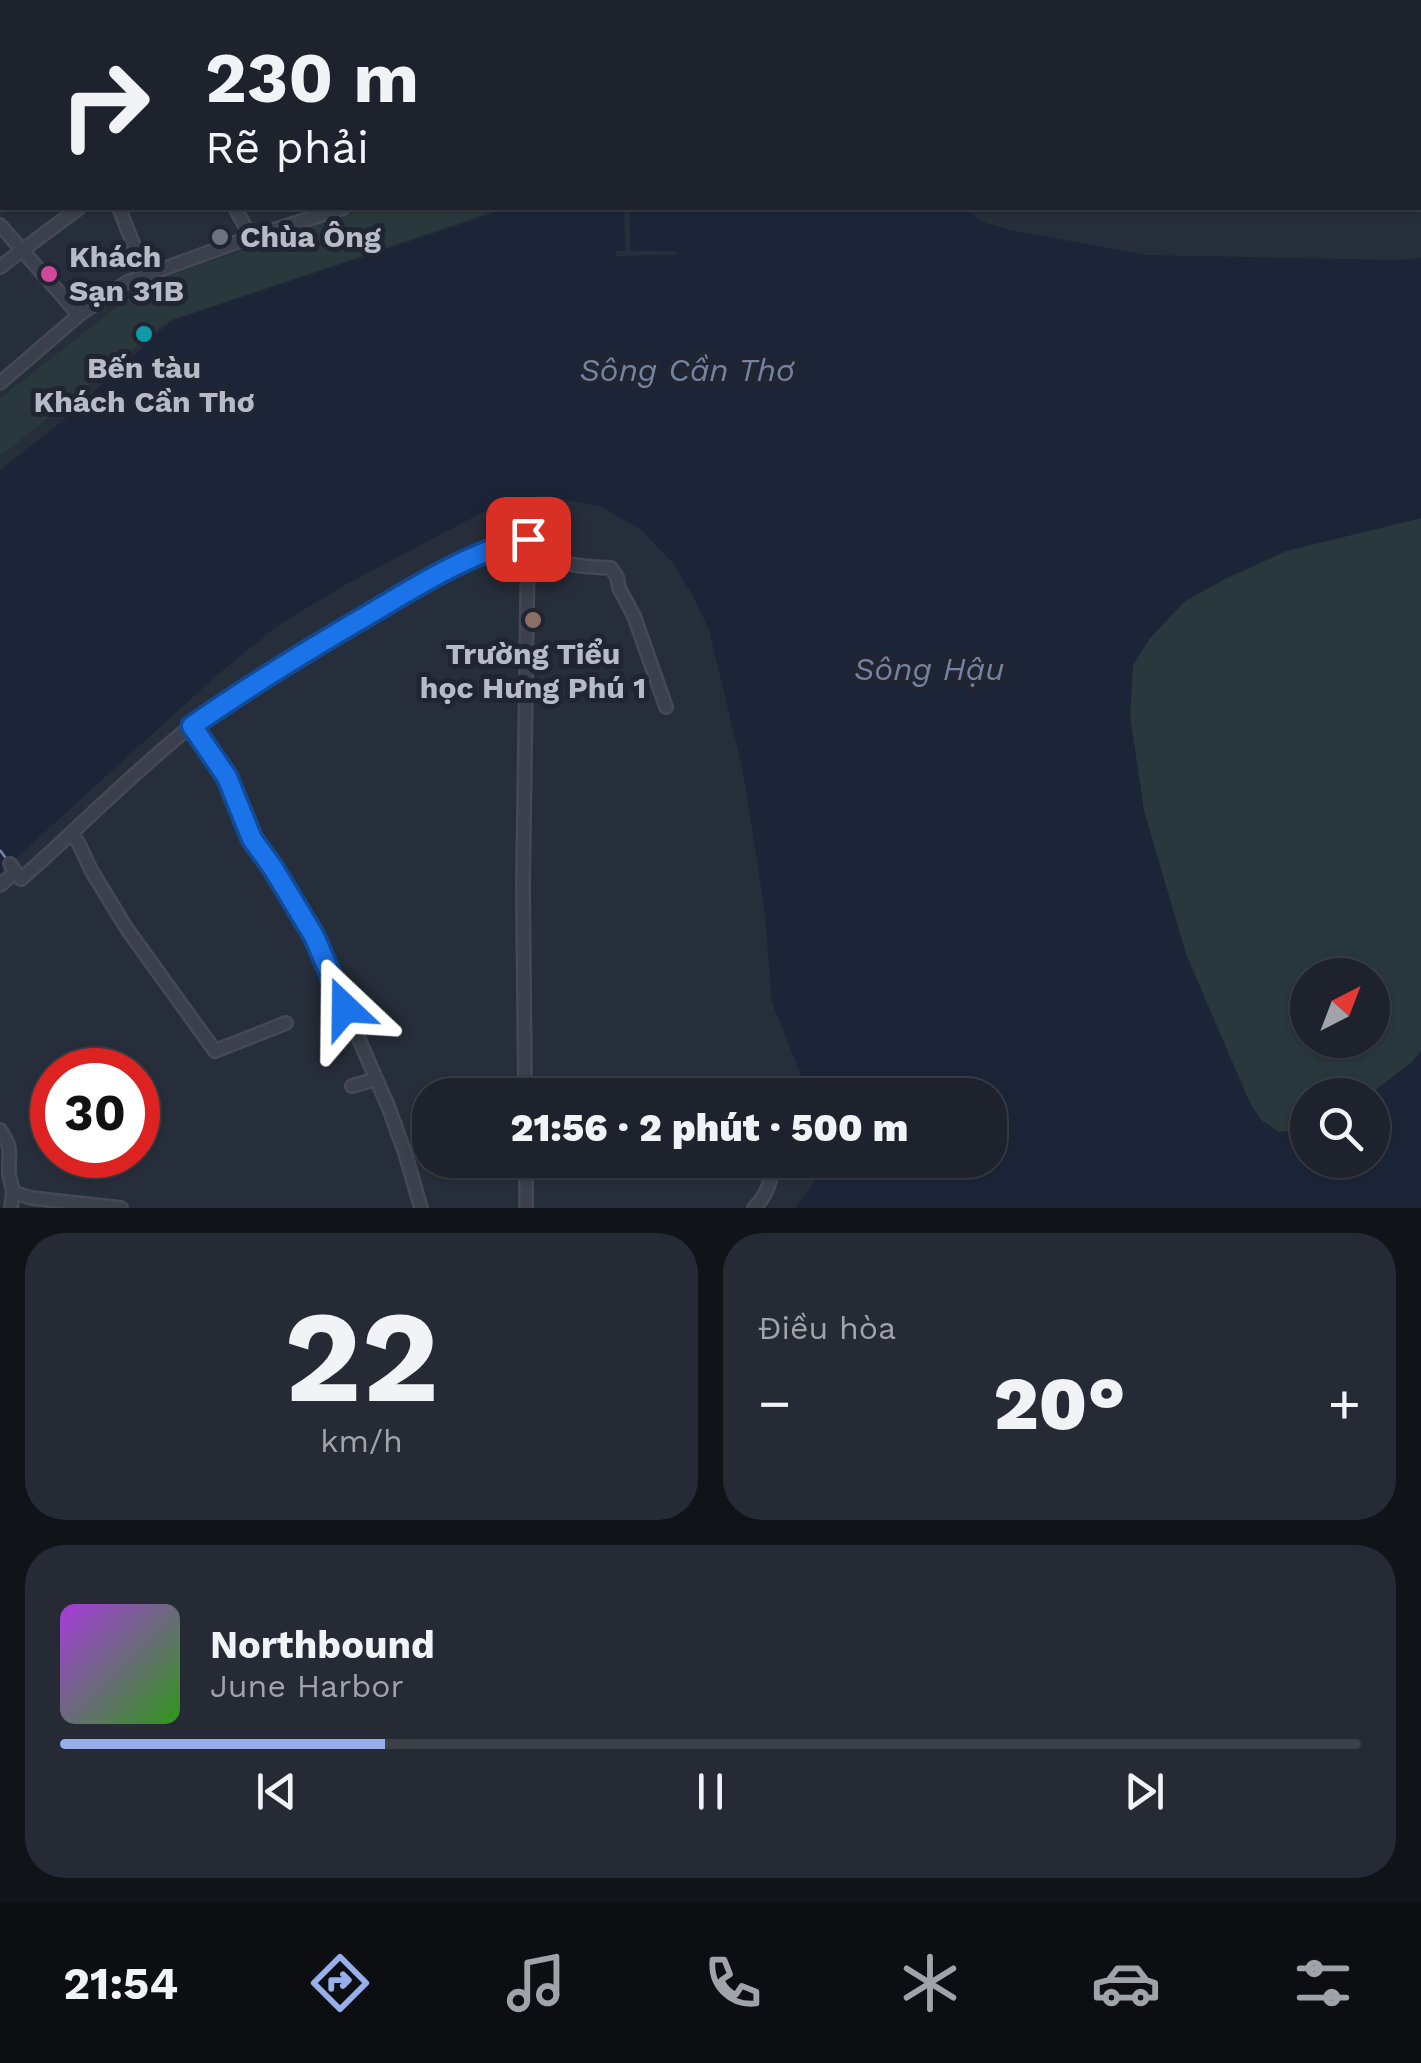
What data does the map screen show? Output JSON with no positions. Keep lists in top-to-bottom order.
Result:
{
  "water": ["Sông Cần Thơ", "Sông Hậu"],
  "places": [
    "Chùa Ông",
    "Khách Sạn 31B",
    "Bến tàu Khách Cần Thơ",
    "Trường Tiểu học Hưng Phú 1"
  ],
  "north": "top right",
  "page": {
    "turn": ["230 m", "Rẽ phải"],
    "limit": "30",
    "trip": "21:56 · 2 phút · 500 m",
    "tile": [
      ["22", "km/h"],
      "Điều hòa"
    ],
    "heat": ["−", "20°", "+"],
    "song": ["Northbound", "June Harbor"],
    "tabs": "21:54"
  }
}
